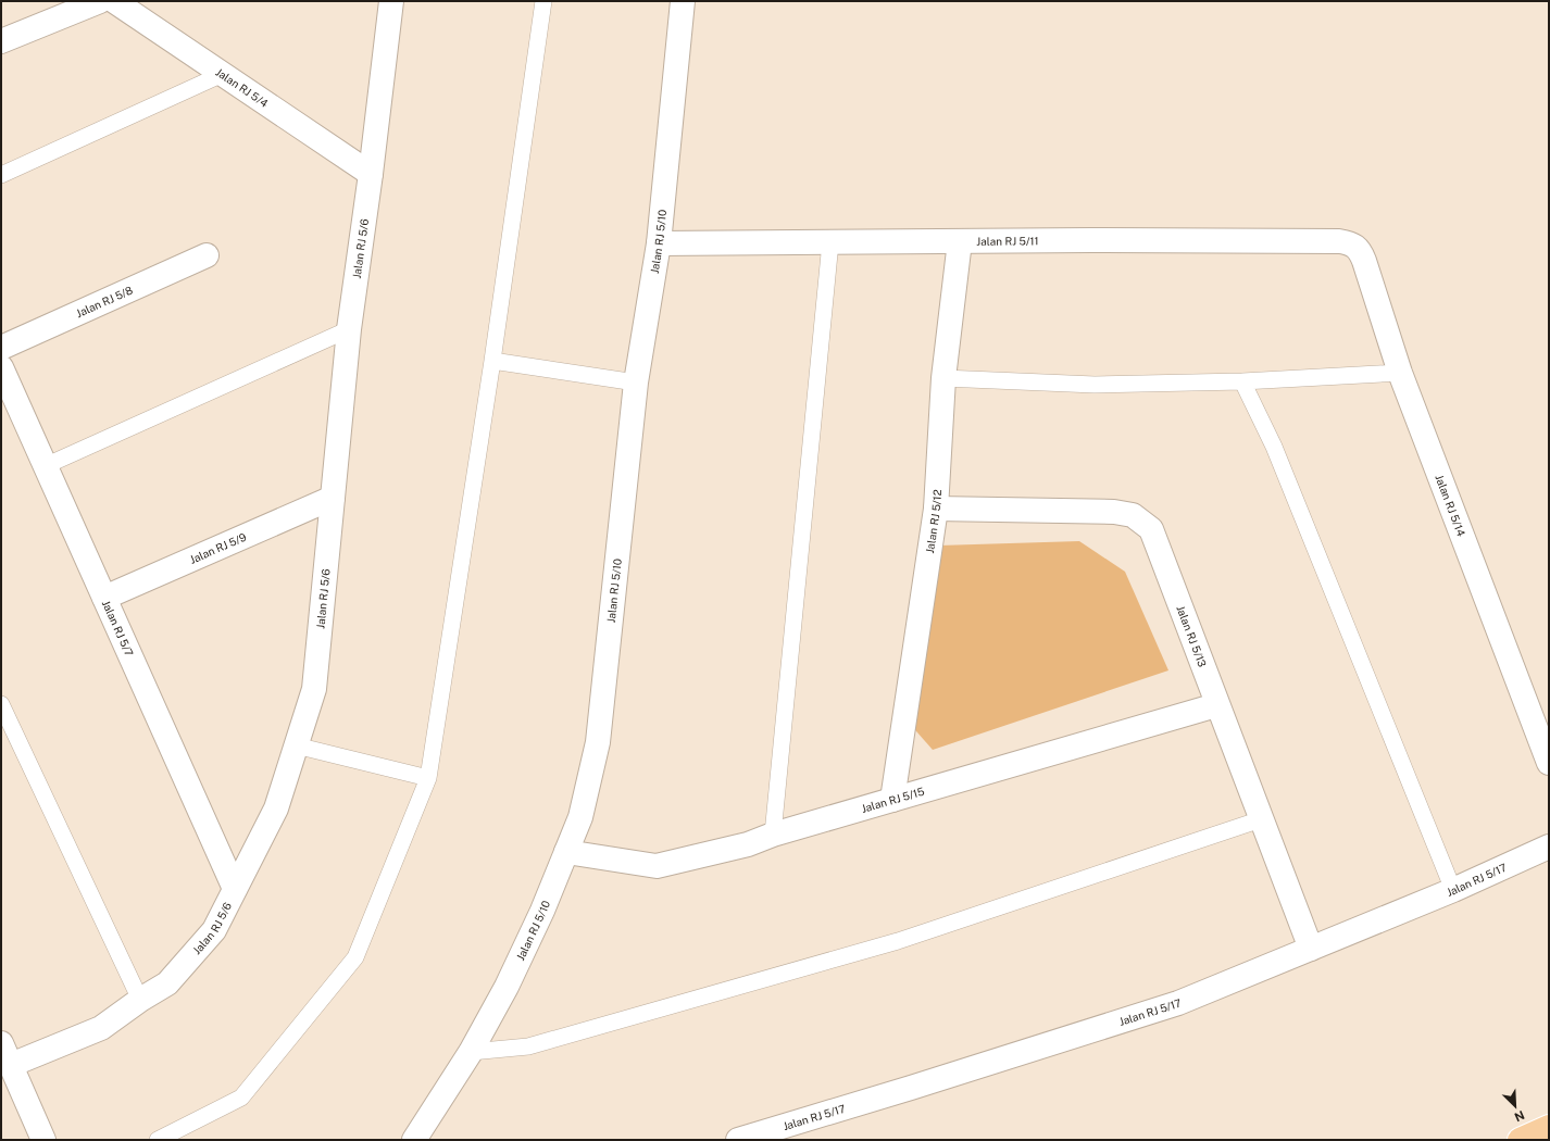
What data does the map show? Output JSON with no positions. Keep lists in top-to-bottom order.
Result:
{
  "streets": {
    "street": [
      "Jalan RJ 5/4",
      "Jalan RJ 5/10",
      "Jalan RJ 5/11",
      "Jalan RJ 5/6",
      "Jalan RJ 5/8",
      "Jalan RJ 5/14",
      "Jalan RJ 5/12",
      "Jalan RJ 5/9",
      "Jalan RJ 5/7",
      "Jalan RJ 5/13",
      "Jalan RJ 5/15",
      "Jalan RJ 5/17"
    ]
  },
  "crossings": [
    ["Jalan RJ 5/4", "Jalan RJ 5/6"],
    ["Jalan RJ 5/10", "Jalan RJ 5/11"],
    ["Jalan RJ 5/10", "Jalan RJ 5/15"],
    ["Jalan RJ 5/11", "Jalan RJ 5/14"],
    ["Jalan RJ 5/11", "Jalan RJ 5/12"],
    ["Jalan RJ 5/6", "Jalan RJ 5/9"],
    ["Jalan RJ 5/6", "Jalan RJ 5/7"],
    ["Jalan RJ 5/12", "Jalan RJ 5/13"],
    ["Jalan RJ 5/12", "Jalan RJ 5/15"],
    ["Jalan RJ 5/9", "Jalan RJ 5/7"],
    ["Jalan RJ 5/13", "Jalan RJ 5/15"],
    ["Jalan RJ 5/13", "Jalan RJ 5/17"]
  ],
  "north": "bottom right"
}
